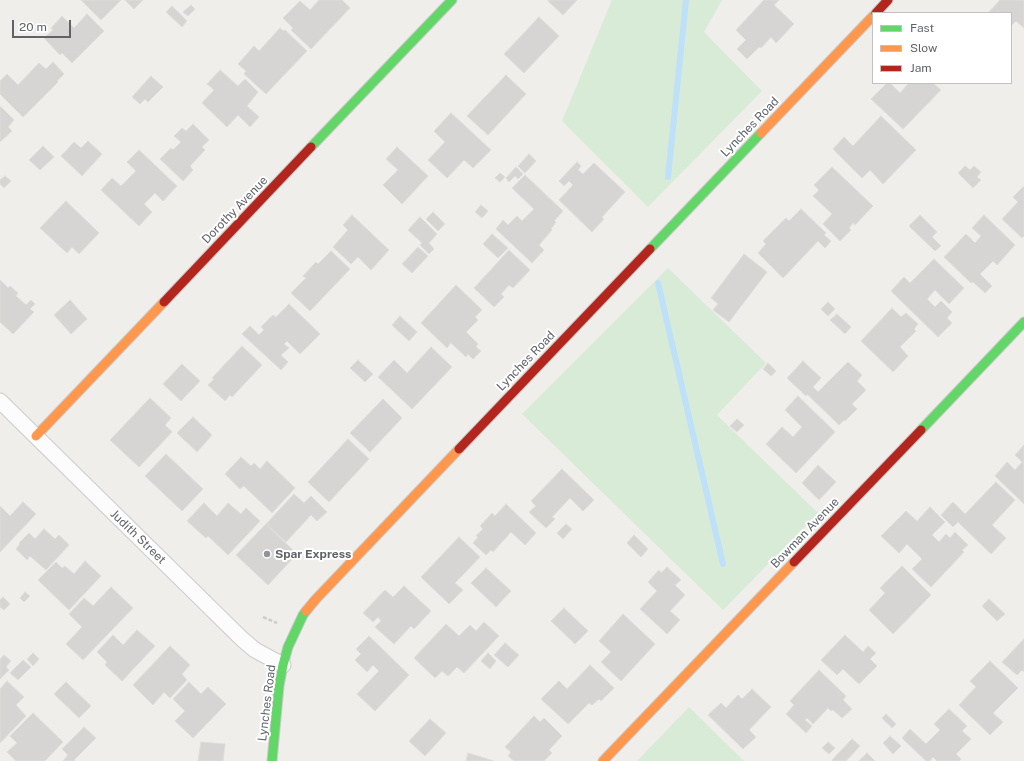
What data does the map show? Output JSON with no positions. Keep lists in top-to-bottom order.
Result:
{
  "streets": {
    "street": [
      "Lynches Road",
      "Dorothy Avenue",
      "Bowman Avenue",
      "Judith Street"
    ]
  },
  "crossings": [
    ["Lynches Road", "Judith Street"],
    ["Dorothy Avenue", "Judith Street"]
  ],
  "places": ["Spar Express"],
  "legend": ["Fast", "Slow", "Jam"],
  "scale_bar": "20 m"
}
